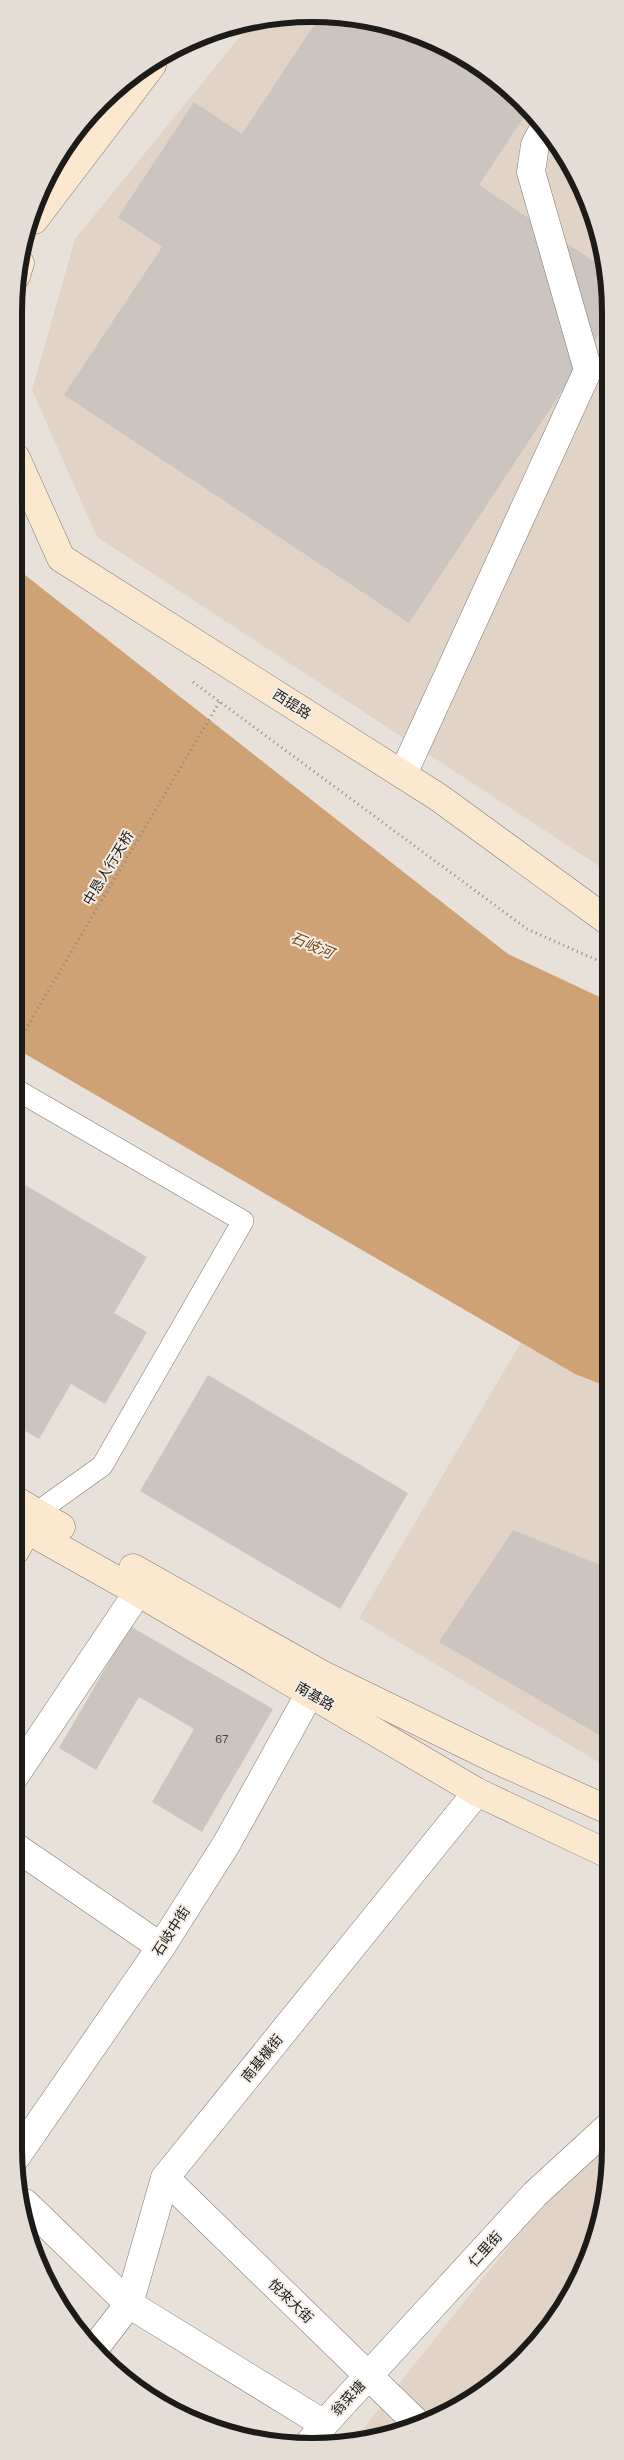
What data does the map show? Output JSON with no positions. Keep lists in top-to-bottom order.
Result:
{
  "streets": {
    "main road": ["西提路", "南基路"],
    "street": [
      "石岐中街",
      "南基橫街",
      "仁里街",
      "悅來大街",
      "翁菜塘"
    ],
    "path": ["中恳人行天桥"]
  },
  "crossings": [
    ["南基路", "石岐中街"],
    ["南基路", "南基橫街"],
    ["南基橫街", "悅來大街"],
    ["仁里街", "悅來大街"],
    ["仁里街", "翁菜塘"],
    ["悅來大街", "翁菜塘"]
  ],
  "water": ["石岐河"],
  "house_numbers": ["67"]
}
